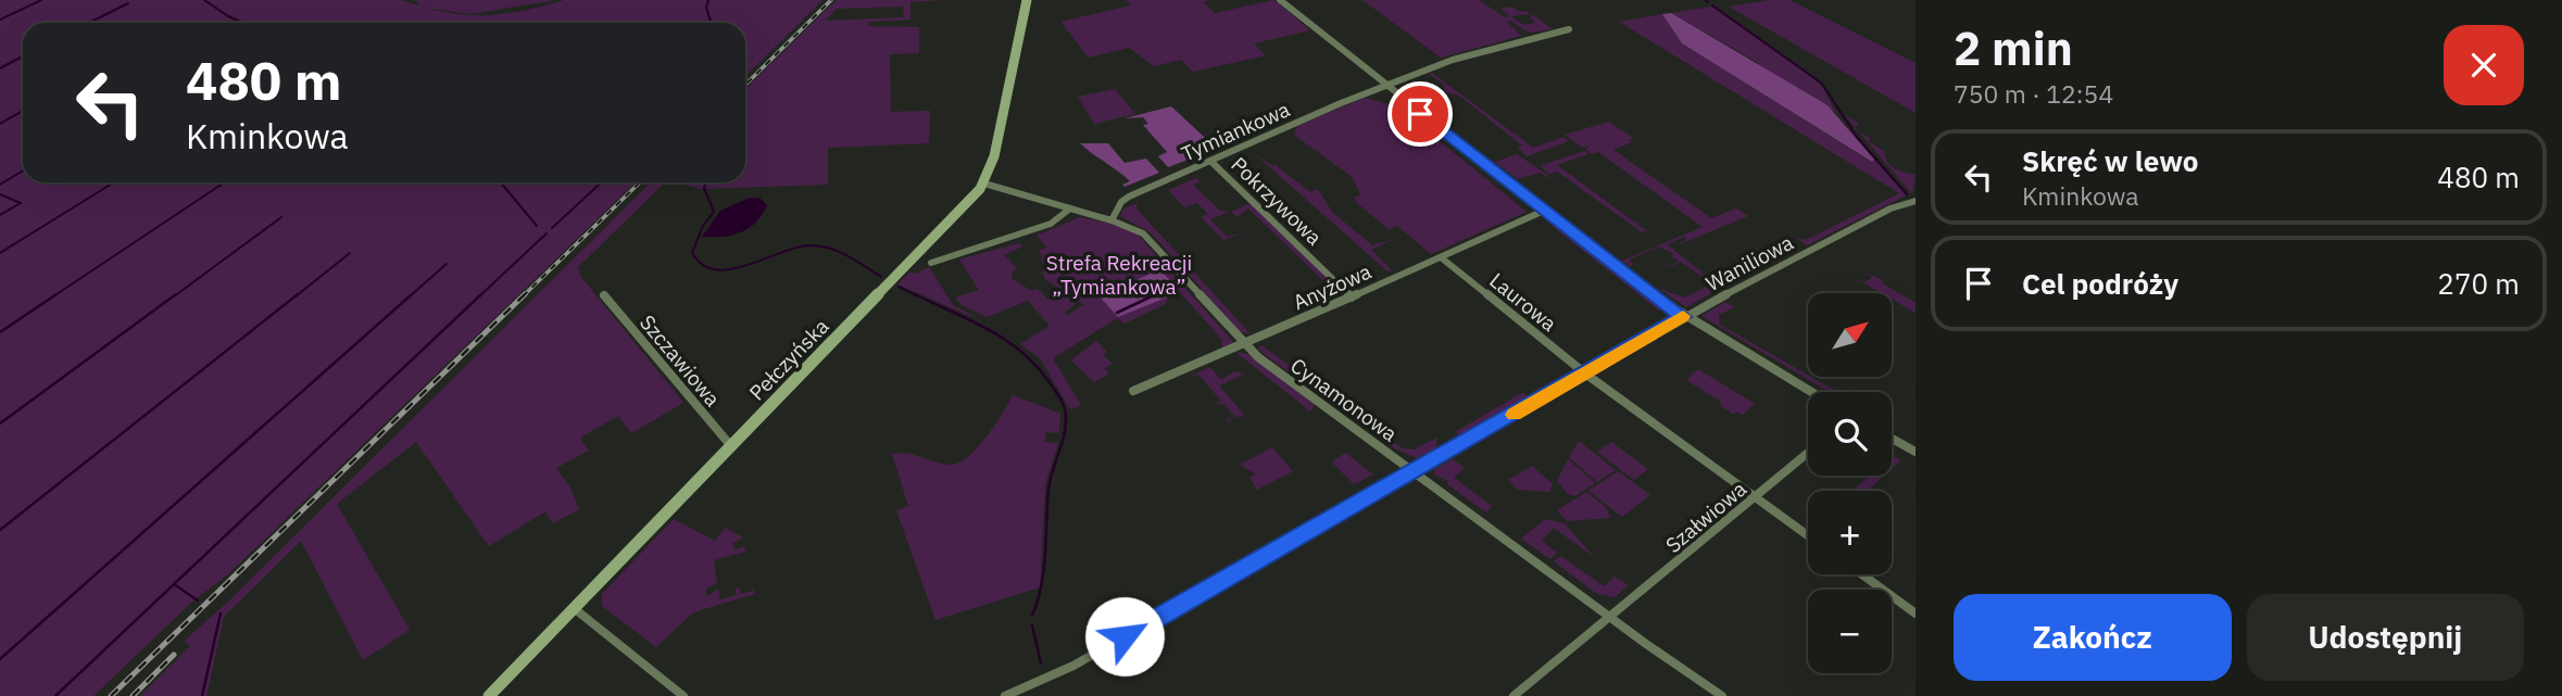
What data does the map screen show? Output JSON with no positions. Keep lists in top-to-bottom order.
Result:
{
  "streets": {
    "main road": ["Pełczyńska"],
    "street": [
      "Tymiankowa",
      "Pokrzywowa",
      "Waniliowa",
      "Anyżowa",
      "Laurowa",
      "Szczawiowa",
      "Cynamonowa",
      "Szałwiowa"
    ]
  },
  "crossings": [
    ["Tymiankowa", "Pokrzywowa"],
    ["Tymiankowa", "Cynamonowa"],
    ["Pokrzywowa", "Anyżowa"],
    ["Waniliowa", "Laurowa"],
    ["Waniliowa", "Cynamonowa"],
    ["Anyżowa", "Laurowa"],
    ["Anyżowa", "Cynamonowa"],
    ["Laurowa", "Szałwiowa"],
    ["Pełczyńska", "Szczawiowa"],
    ["Cynamonowa", "Szałwiowa"]
  ],
  "parks": ["Strefa Rekreacji „Tymiankowa”"],
  "north": "top right",
  "page": {
    "heading": ["2 min", "750 m · 12:54"],
    "turn": ["480 m", "Kminkowa"],
    "list": [
      {
        "name": "Skręć w lewo",
        "note": "Kminkowa",
        "value": "480 m"
      },
      {
        "name": "Cel podróży",
        "value": "270 m"
      }
    ],
    "map_buttons": ["+", "−"],
    "buttons": ["Zakończ", "Udostępnij"]
  }
}
